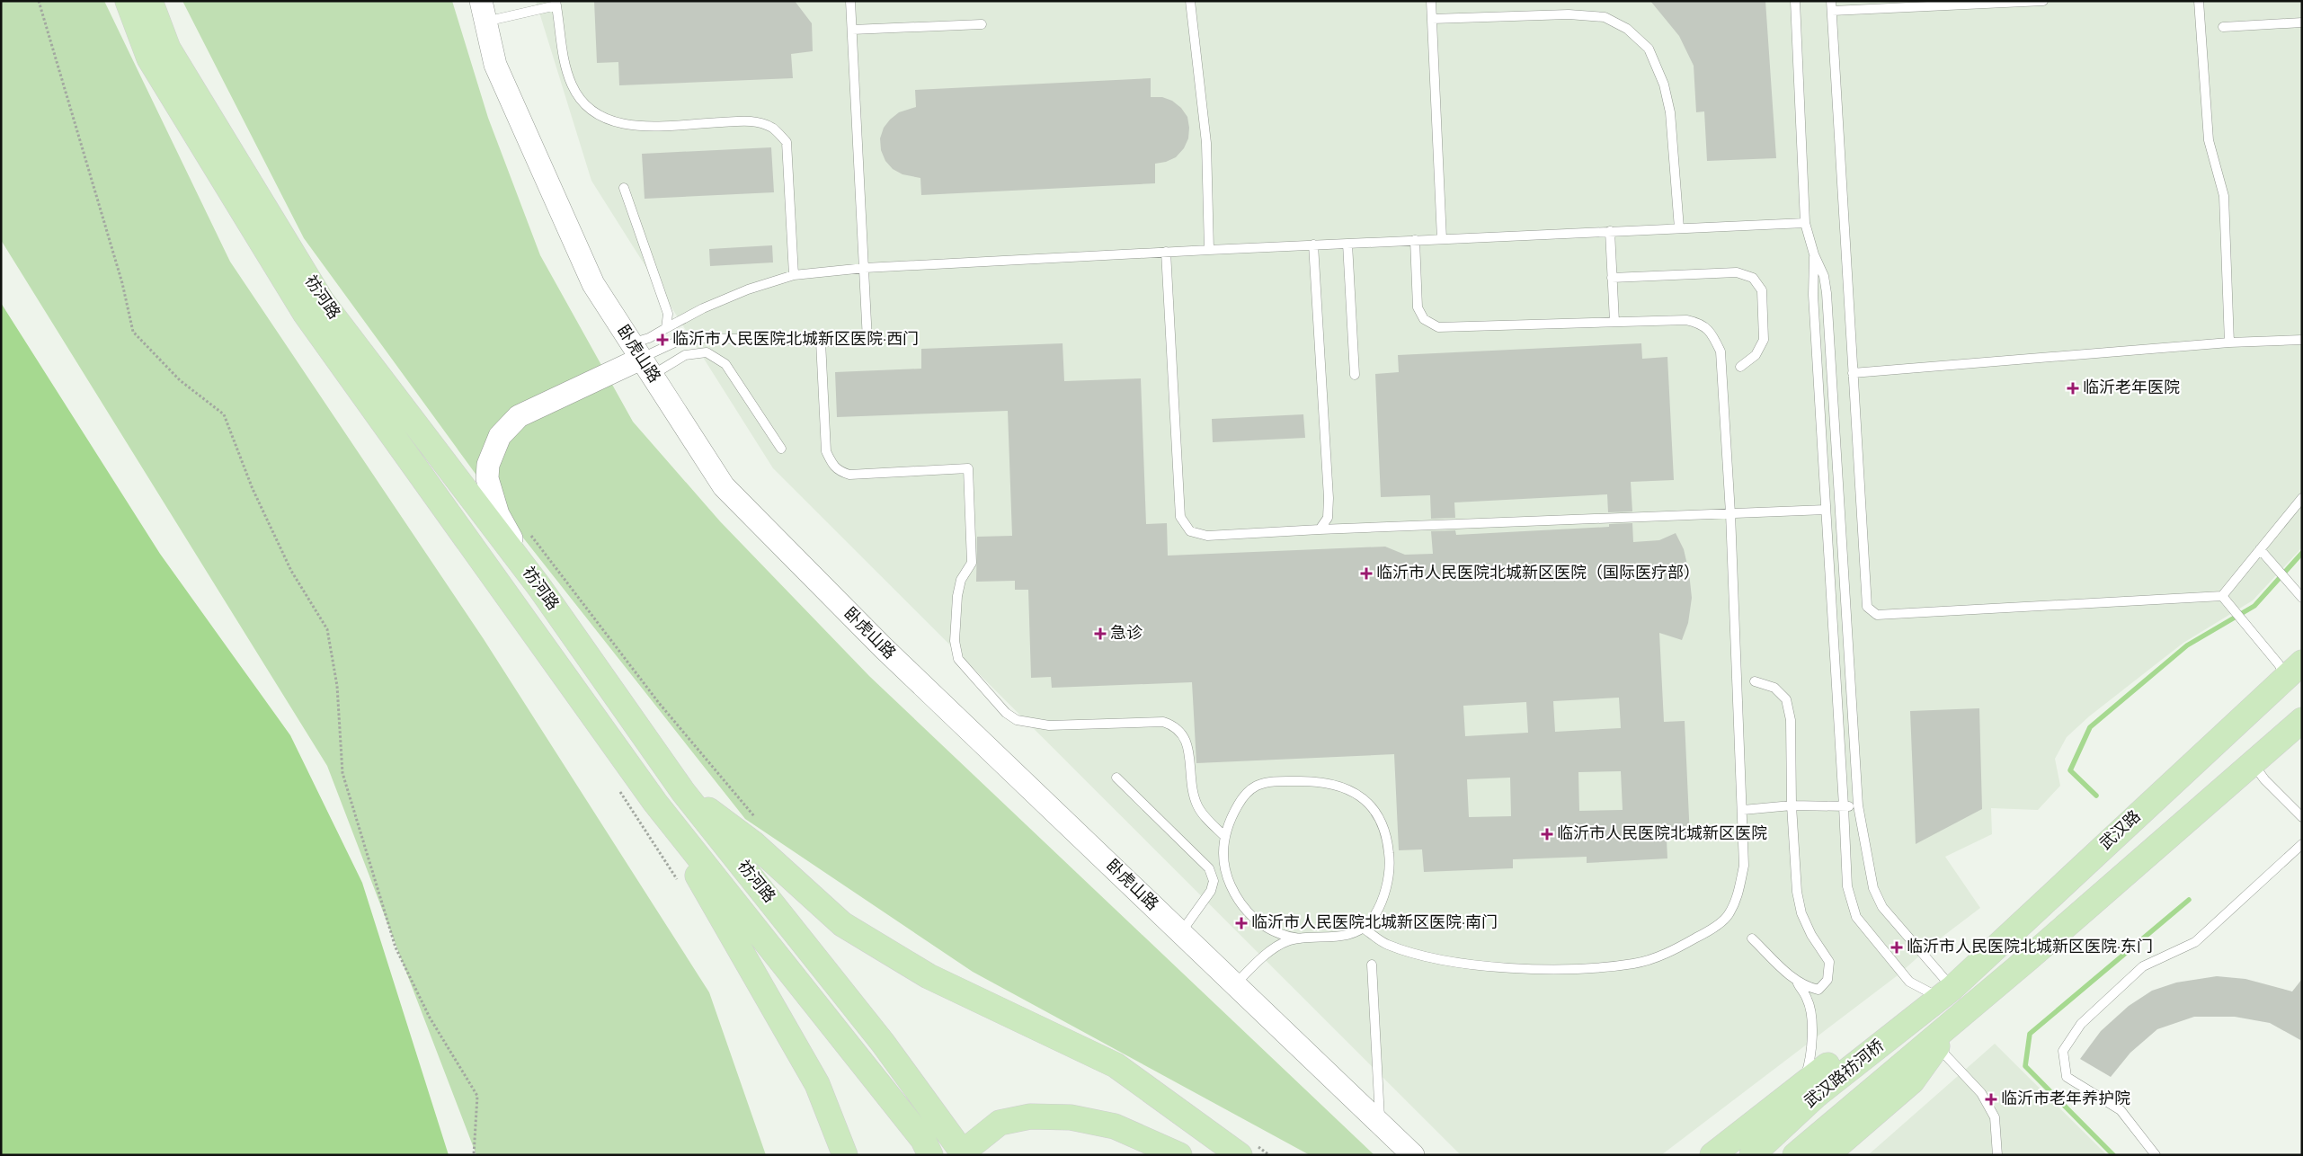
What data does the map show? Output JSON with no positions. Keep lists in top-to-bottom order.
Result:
{
  "streets": {
    "main road": ["祊河路", "武汉路", "武汉路祊河桥"],
    "street": ["卧虎山路"]
  },
  "crossings": [
    ["武汉路", "武汉路祊河桥"]
  ],
  "places": {
    "health": [
      "临沂市人民医院北城新区医院·西门",
      "临沂老年医院",
      "临沂市人民医院北城新区医院（国际医疗部）",
      "急诊",
      "临沂市人民医院北城新区医院",
      "临沂市人民医院北城新区医院·南门",
      "临沂市人民医院北城新区医院·东门",
      "临沂市老年养护院"
    ]
  }
}
